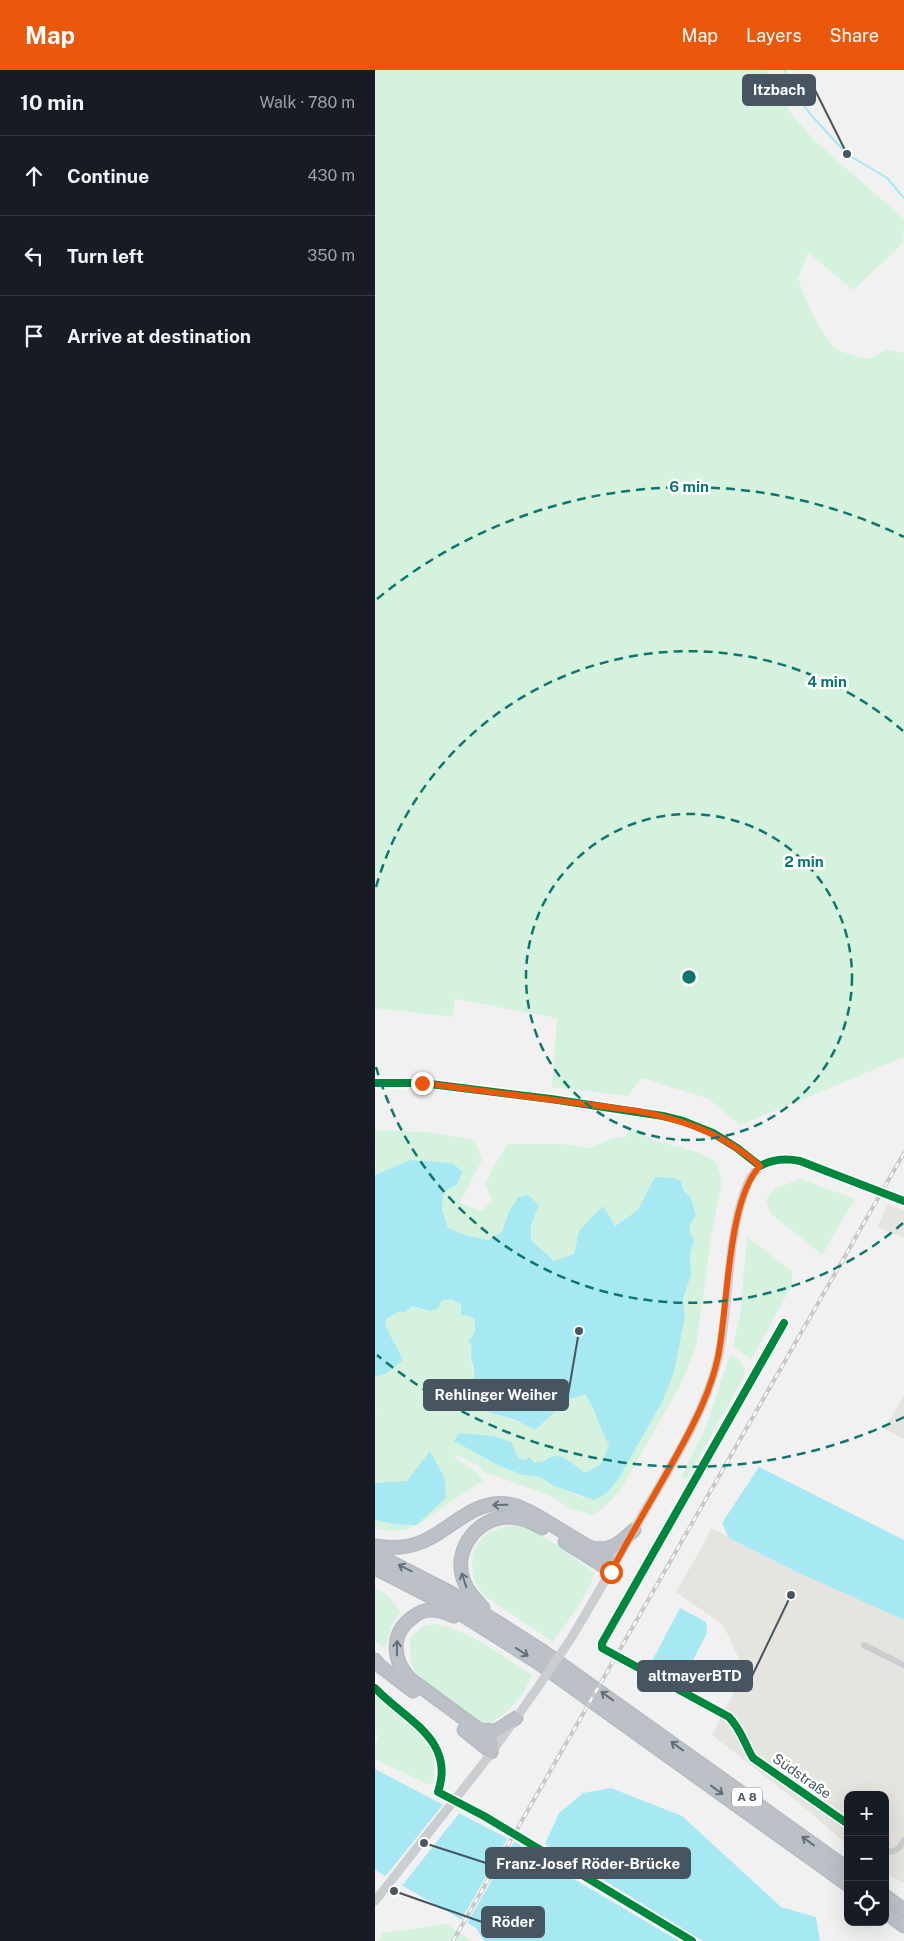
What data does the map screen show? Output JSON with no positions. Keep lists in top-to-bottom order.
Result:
{
  "streets": {
    "highway": ["A 8"],
    "street": ["Südstraße"]
  },
  "places": [
    "Itzbach",
    "Rehlinger Weiher",
    "altmayerBTD",
    "Franz-Josef Röder-Brücke",
    "Röder"
  ],
  "page": {
    "header": "Map",
    "nav": ["Map", "Layers", "Share"],
    "heading": ["10 min", "Walk · 780 m"],
    "list": [
      ["Continue", "430 m"],
      ["Turn left", "350 m"],
      "Arrive at destination"
    ],
    "map_buttons": ["+", "−"]
  },
  "rings": ["6 min", "4 min", "2 min"]
}
